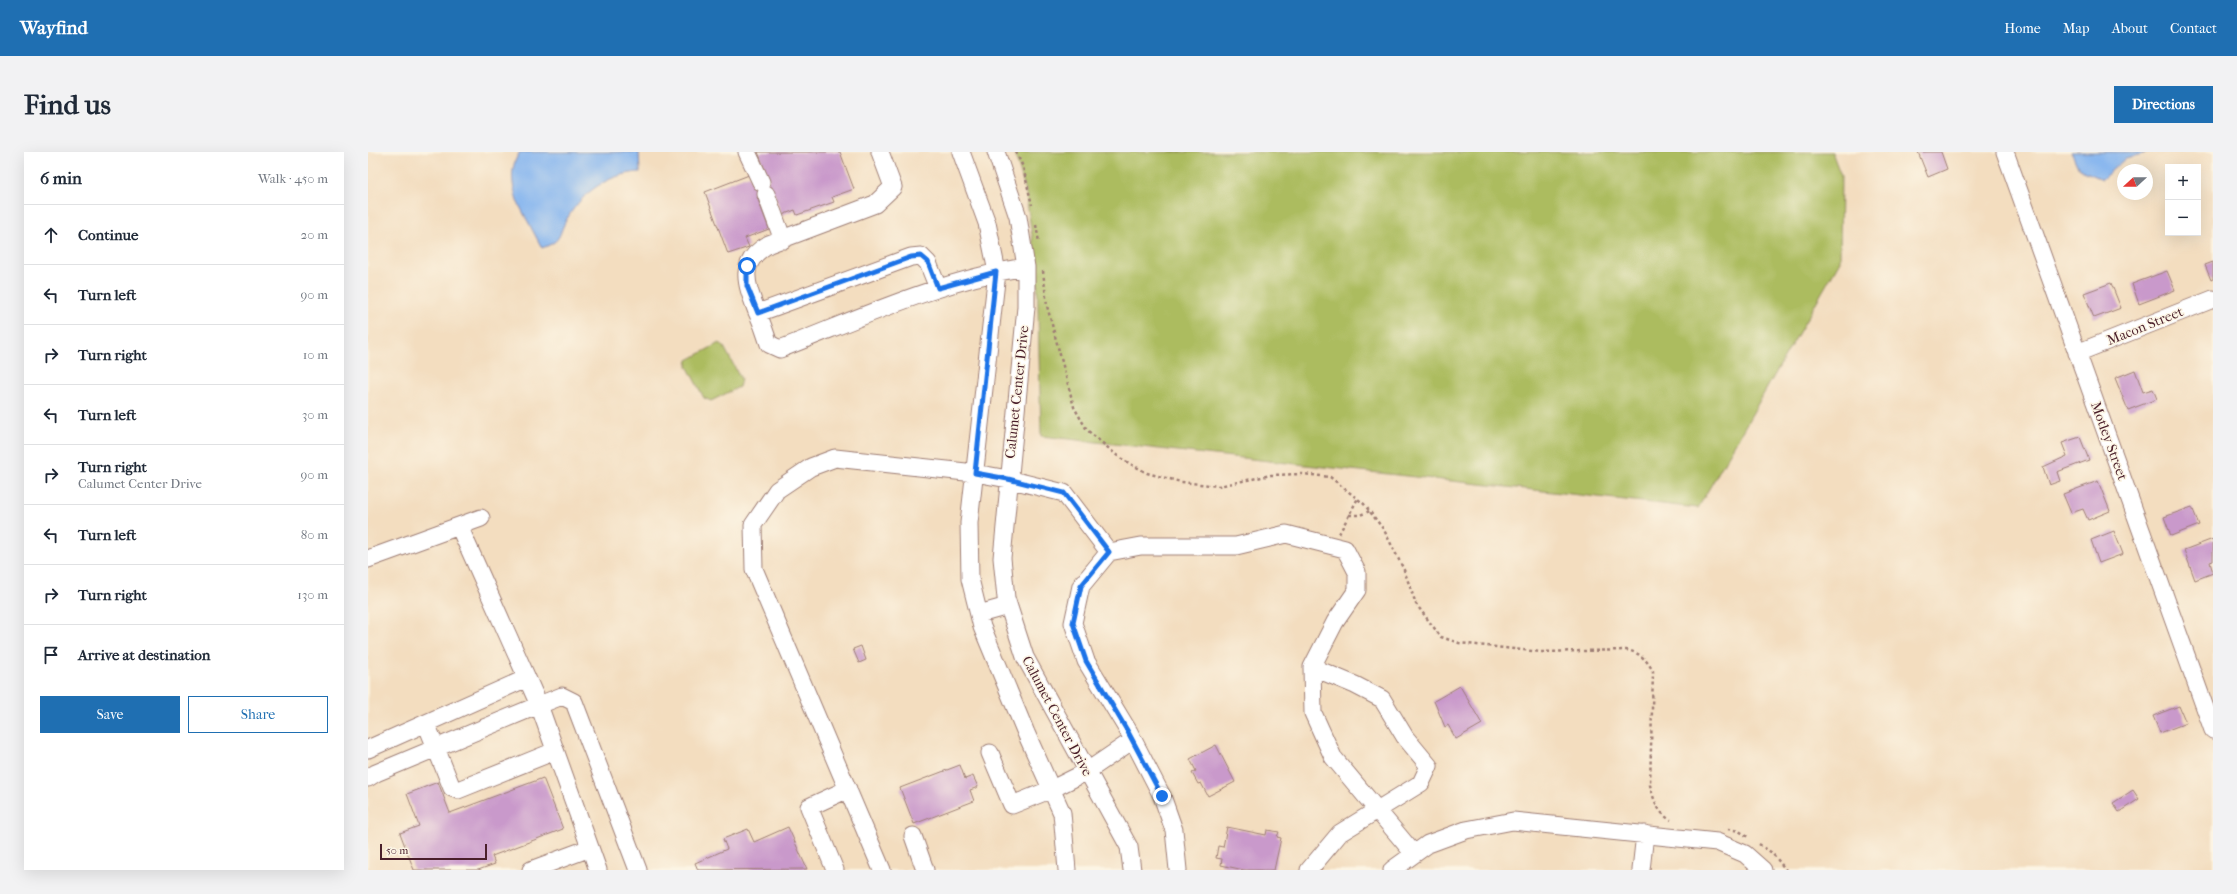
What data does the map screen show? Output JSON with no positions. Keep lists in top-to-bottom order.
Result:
{
  "streets": {
    "street": ["Macon Street", "Calumet Center Drive", "Motley Street"]
  },
  "crossings": [
    ["Macon Street", "Motley Street"]
  ],
  "scale_bar": "50 m",
  "north": "left",
  "page": {
    "header": "Wayfind",
    "nav": [
      "Home",
      "Map",
      "About",
      "Contact"
    ],
    "buttons": [
      "Directions",
      ["Save", "Share"]
    ],
    "title": "Find us",
    "heading": ["6 min", "Walk · 450 m"],
    "map_buttons": ["+", "−"],
    "list": [
      ["Continue", "20 m"],
      ["Turn left", "90 m"],
      ["Turn right", "10 m"],
      ["Turn left", "30 m"],
      ["Turn right", "Calumet Center Drive", "90 m"],
      ["Turn left", "80 m"],
      ["Turn right", "130 m"],
      "Arrive at destination"
    ],
    "scale": "50 m"
  }
}
